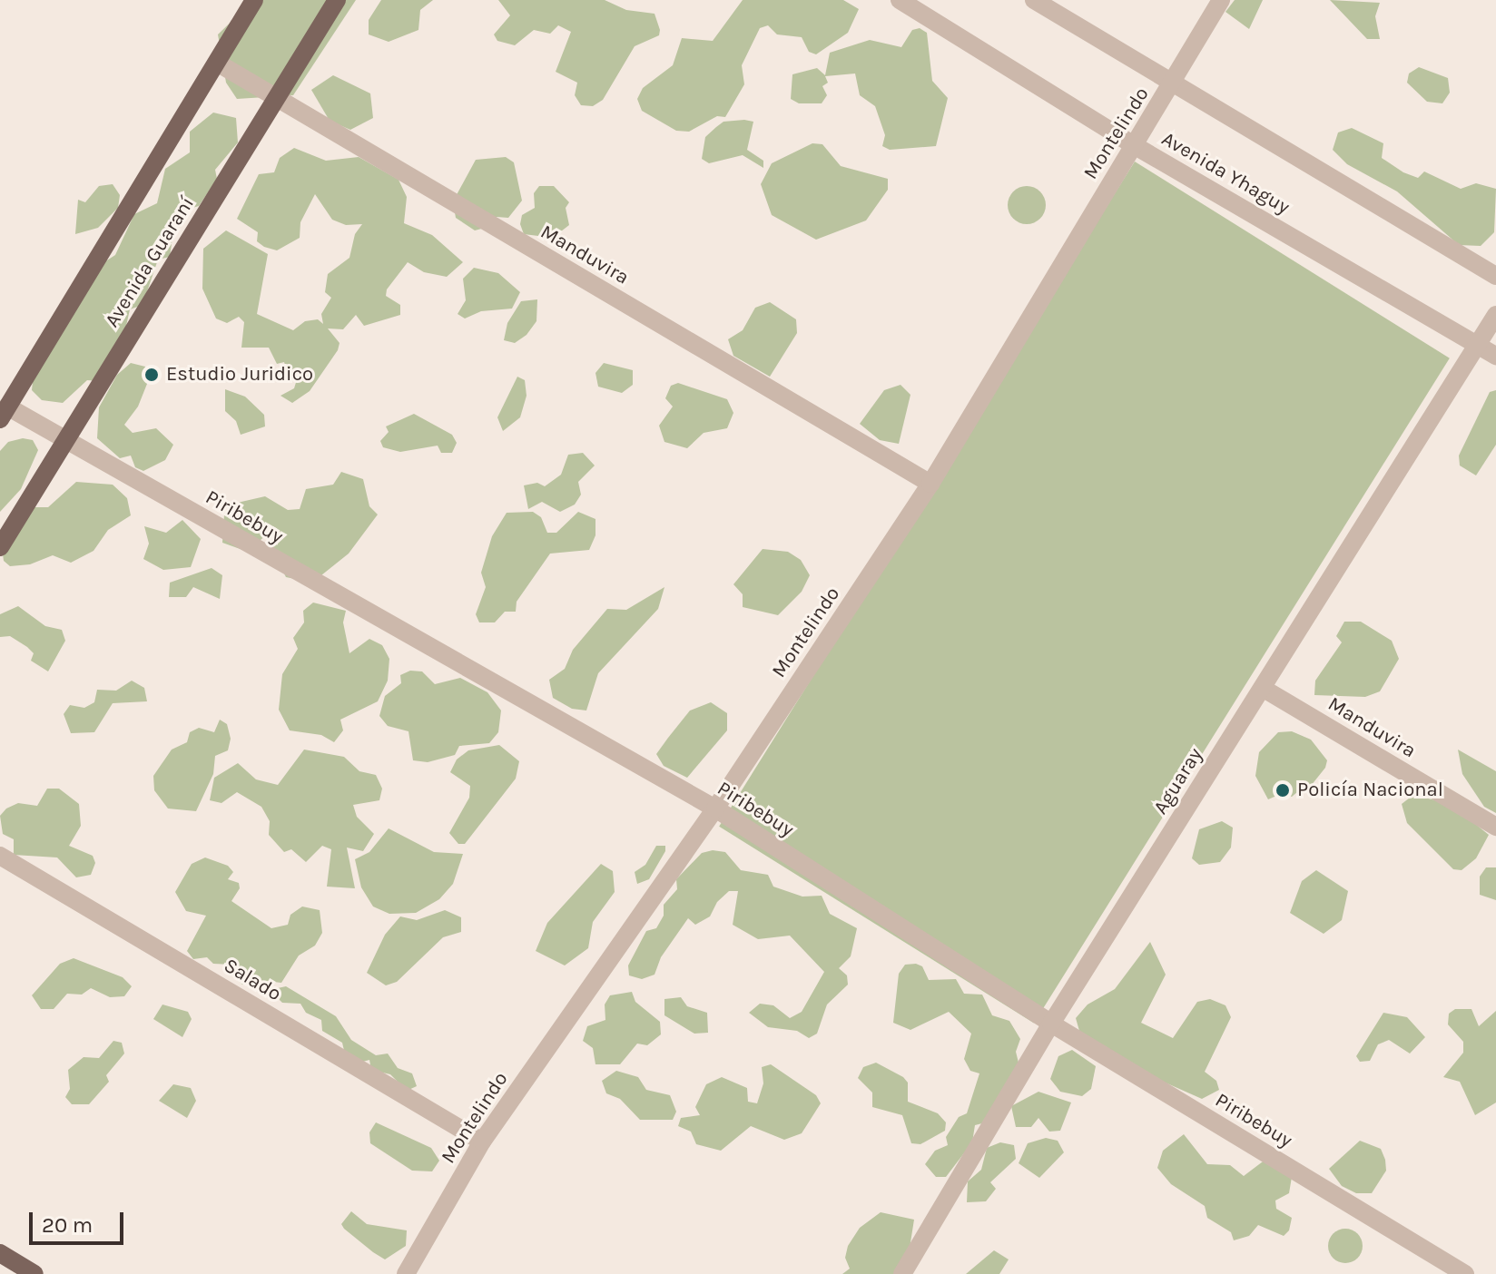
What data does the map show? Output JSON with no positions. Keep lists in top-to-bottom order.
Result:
{
  "streets": {
    "main road": ["Avenida Guaraní"],
    "street": [
      "Montelindo",
      "Avenida Yhaguy",
      "Manduvira",
      "Piribebuy",
      "Aguaray",
      "Salado"
    ]
  },
  "crossings": [
    ["Montelindo", "Avenida Yhaguy"],
    ["Montelindo", "Manduvira"],
    ["Montelindo", "Piribebuy"],
    ["Montelindo", "Salado"],
    ["Avenida Yhaguy", "Aguaray"],
    ["Manduvira", "Avenida Guaraní"],
    ["Manduvira", "Aguaray"],
    ["Avenida Guaraní", "Piribebuy"],
    ["Piribebuy", "Aguaray"]
  ],
  "places": ["Estudio Juridico", "Policía Nacional"],
  "scale_bar": "20 m"
}
